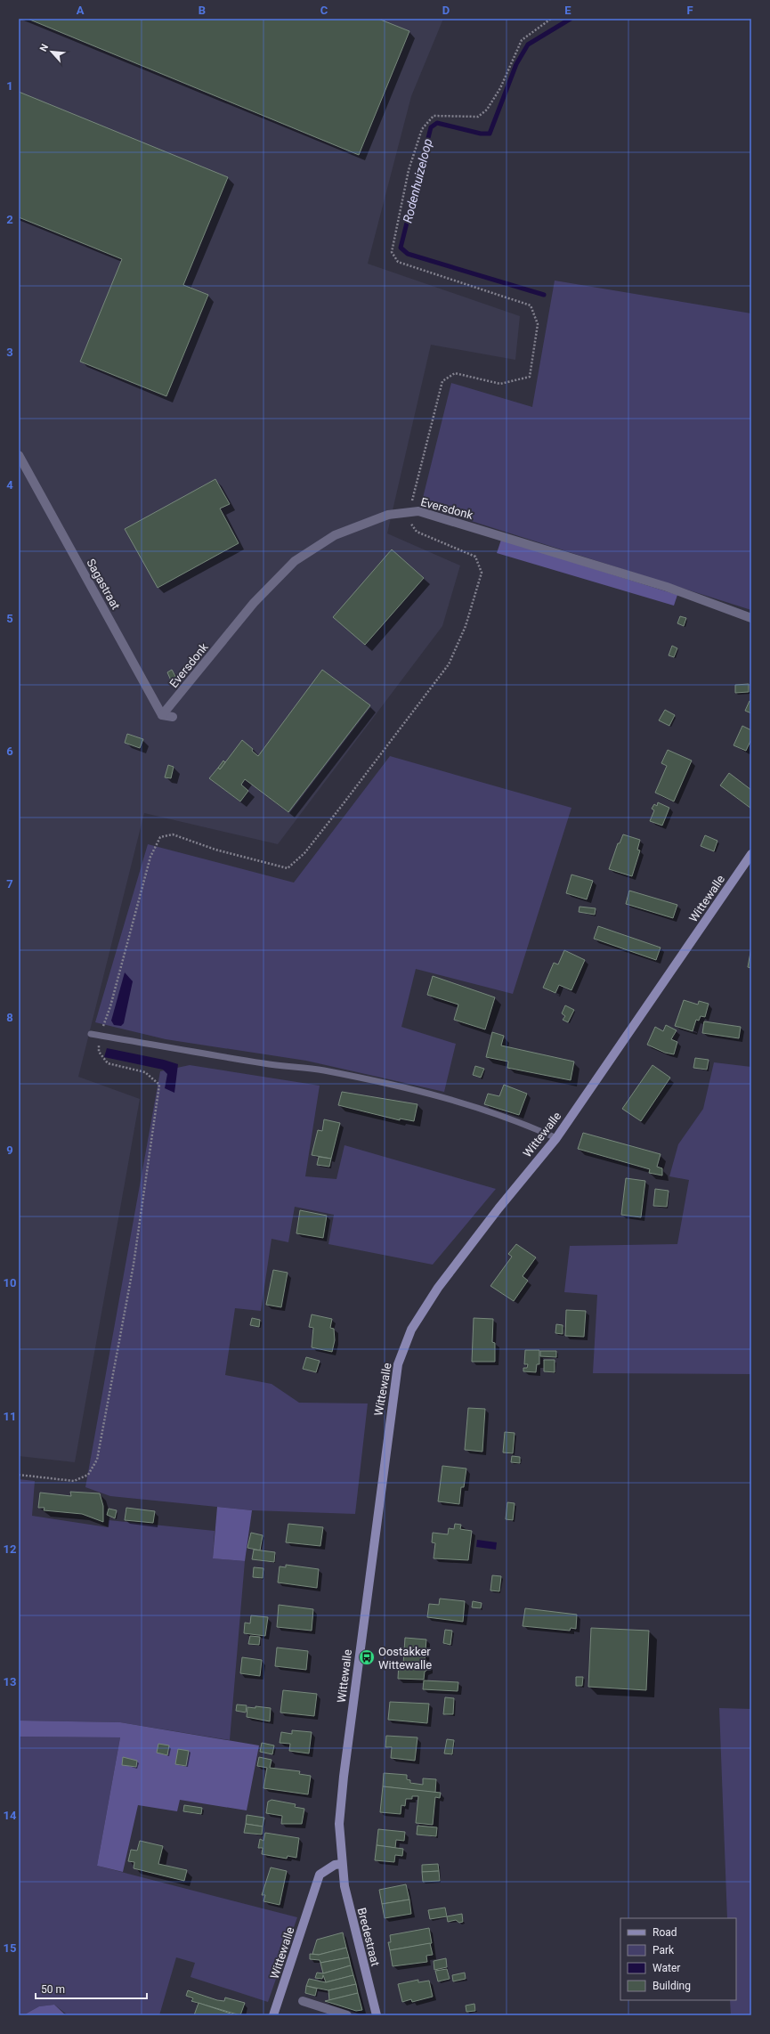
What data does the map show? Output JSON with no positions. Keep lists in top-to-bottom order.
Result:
{
  "streets": {
    "street": [
      "Eversdonk",
      "Sagastraat",
      "Wittewalle",
      "Bredestraat"
    ]
  },
  "crossings": [
    ["Eversdonk", "Sagastraat"],
    ["Wittewalle", "Bredestraat"]
  ],
  "water": ["Rodenhuizeloop"],
  "places": {
    "bus stop": ["Oostakker Wittewalle"]
  },
  "legend": [
    "Road",
    "Park",
    "Water",
    "Building"
  ],
  "scale_bar": "50 m",
  "north": "top left",
  "grid": {
    "columns": [
      "A",
      "B",
      "C",
      "D",
      "E",
      "F"
    ],
    "rows": [
      "1",
      "2",
      "3",
      "4",
      "5",
      "6",
      "7",
      "8",
      "9",
      "10",
      "11",
      "12",
      "13",
      "14",
      "15"
    ]
  }
}
